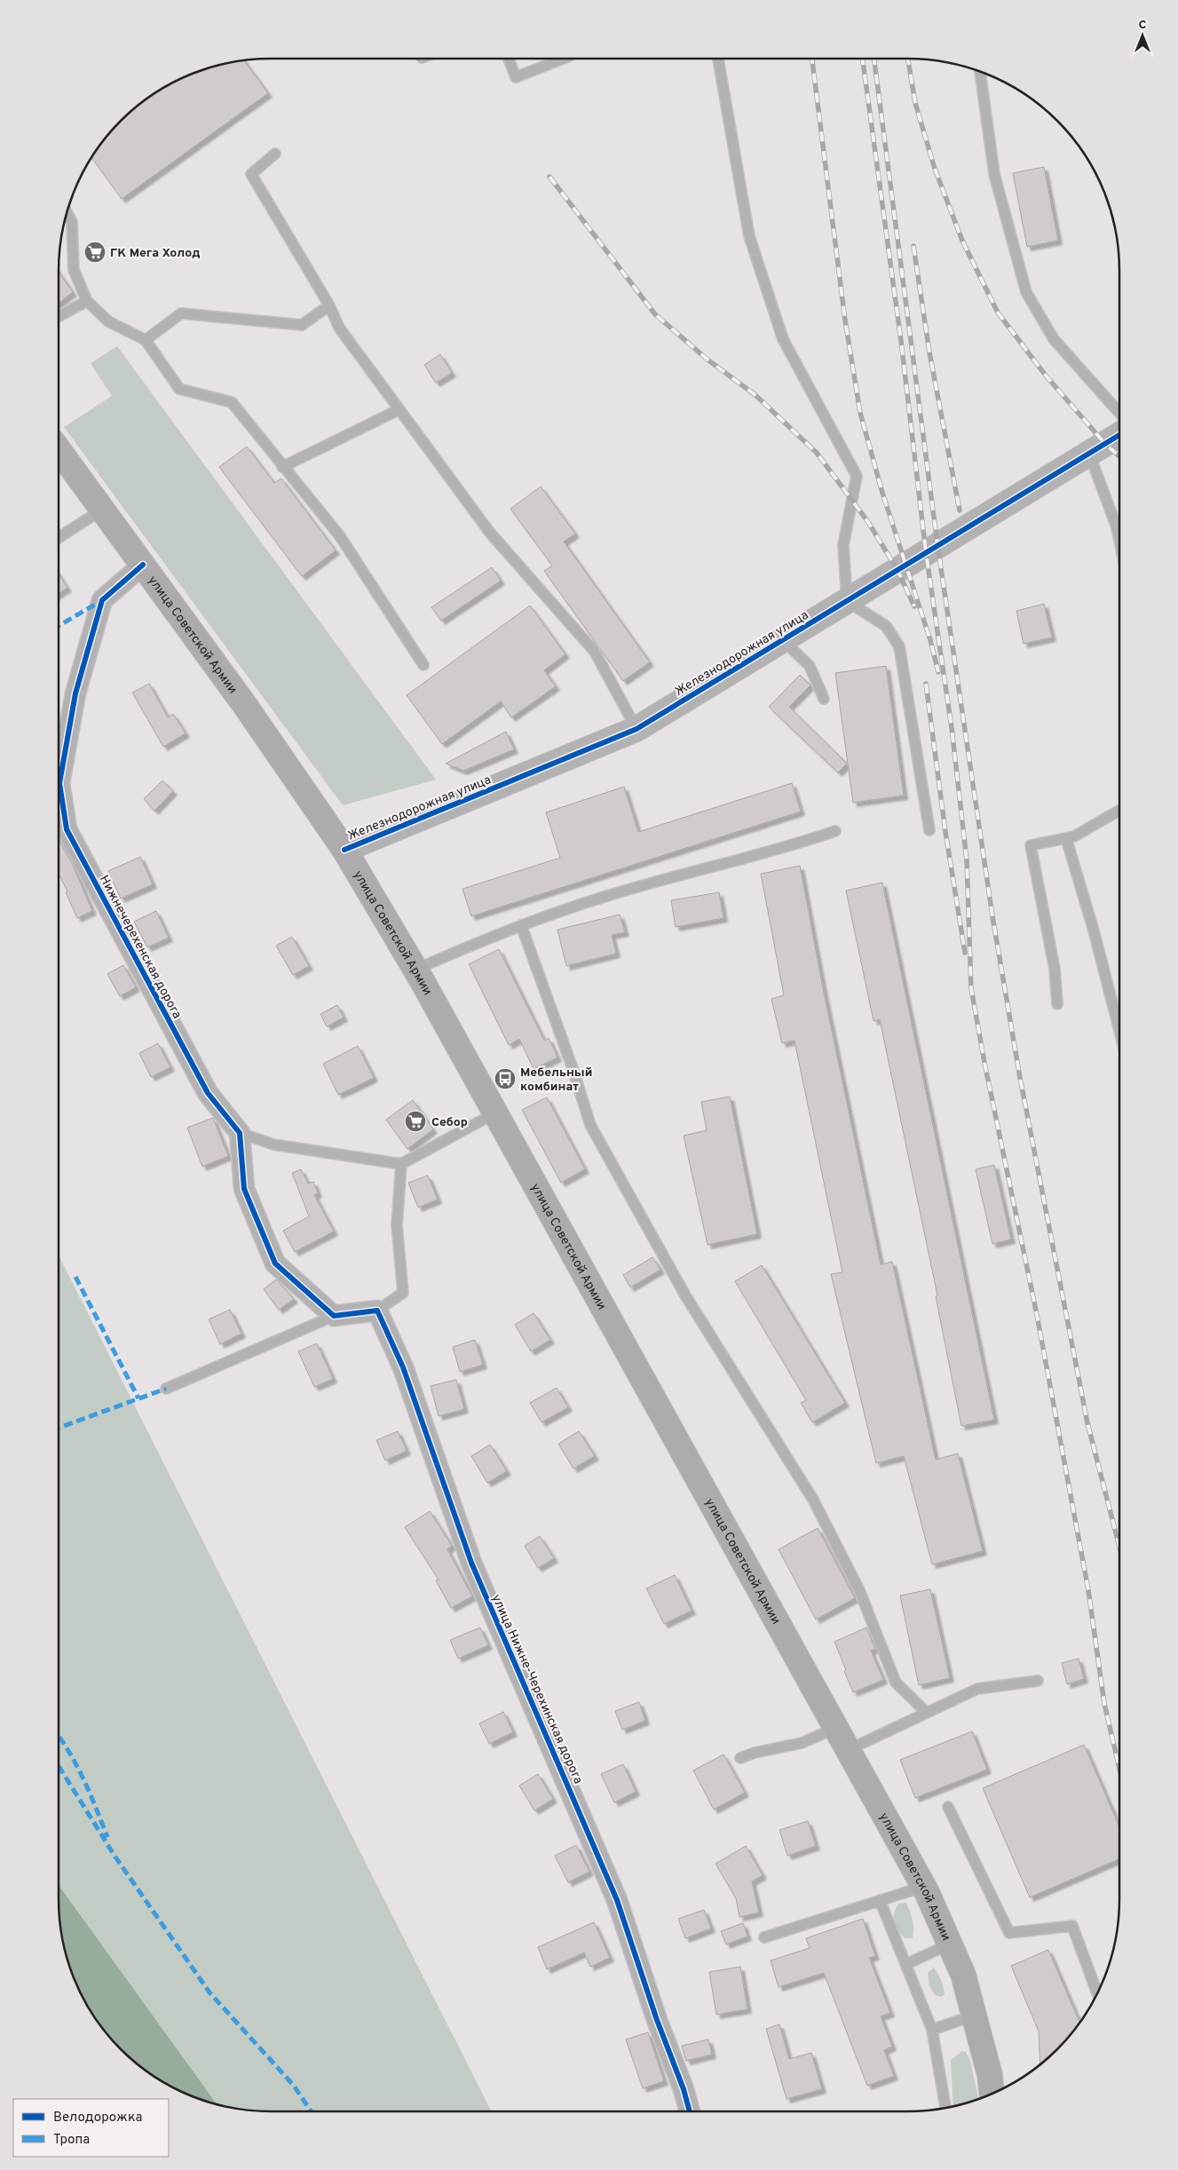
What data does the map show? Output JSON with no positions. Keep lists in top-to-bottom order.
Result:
{
  "streets": {
    "main road": ["улица Советской Армии"],
    "street": ["Железнодорожная улица", "Нижнечерехенская дорога", "улица Нижне-Черехинская дорога"]
  },
  "crossings": [
    ["улица Советской Армии", "Железнодорожная улица"],
    ["улица Советской Армии", "Нижнечерехенская дорога"]
  ],
  "places": {
    "supermarket": ["ГК Мега Холод", "Себор"],
    "bus stop": ["Мебельный комбинат"]
  },
  "legend": ["Велодорожка", "Тропа"],
  "north": "top"
}
